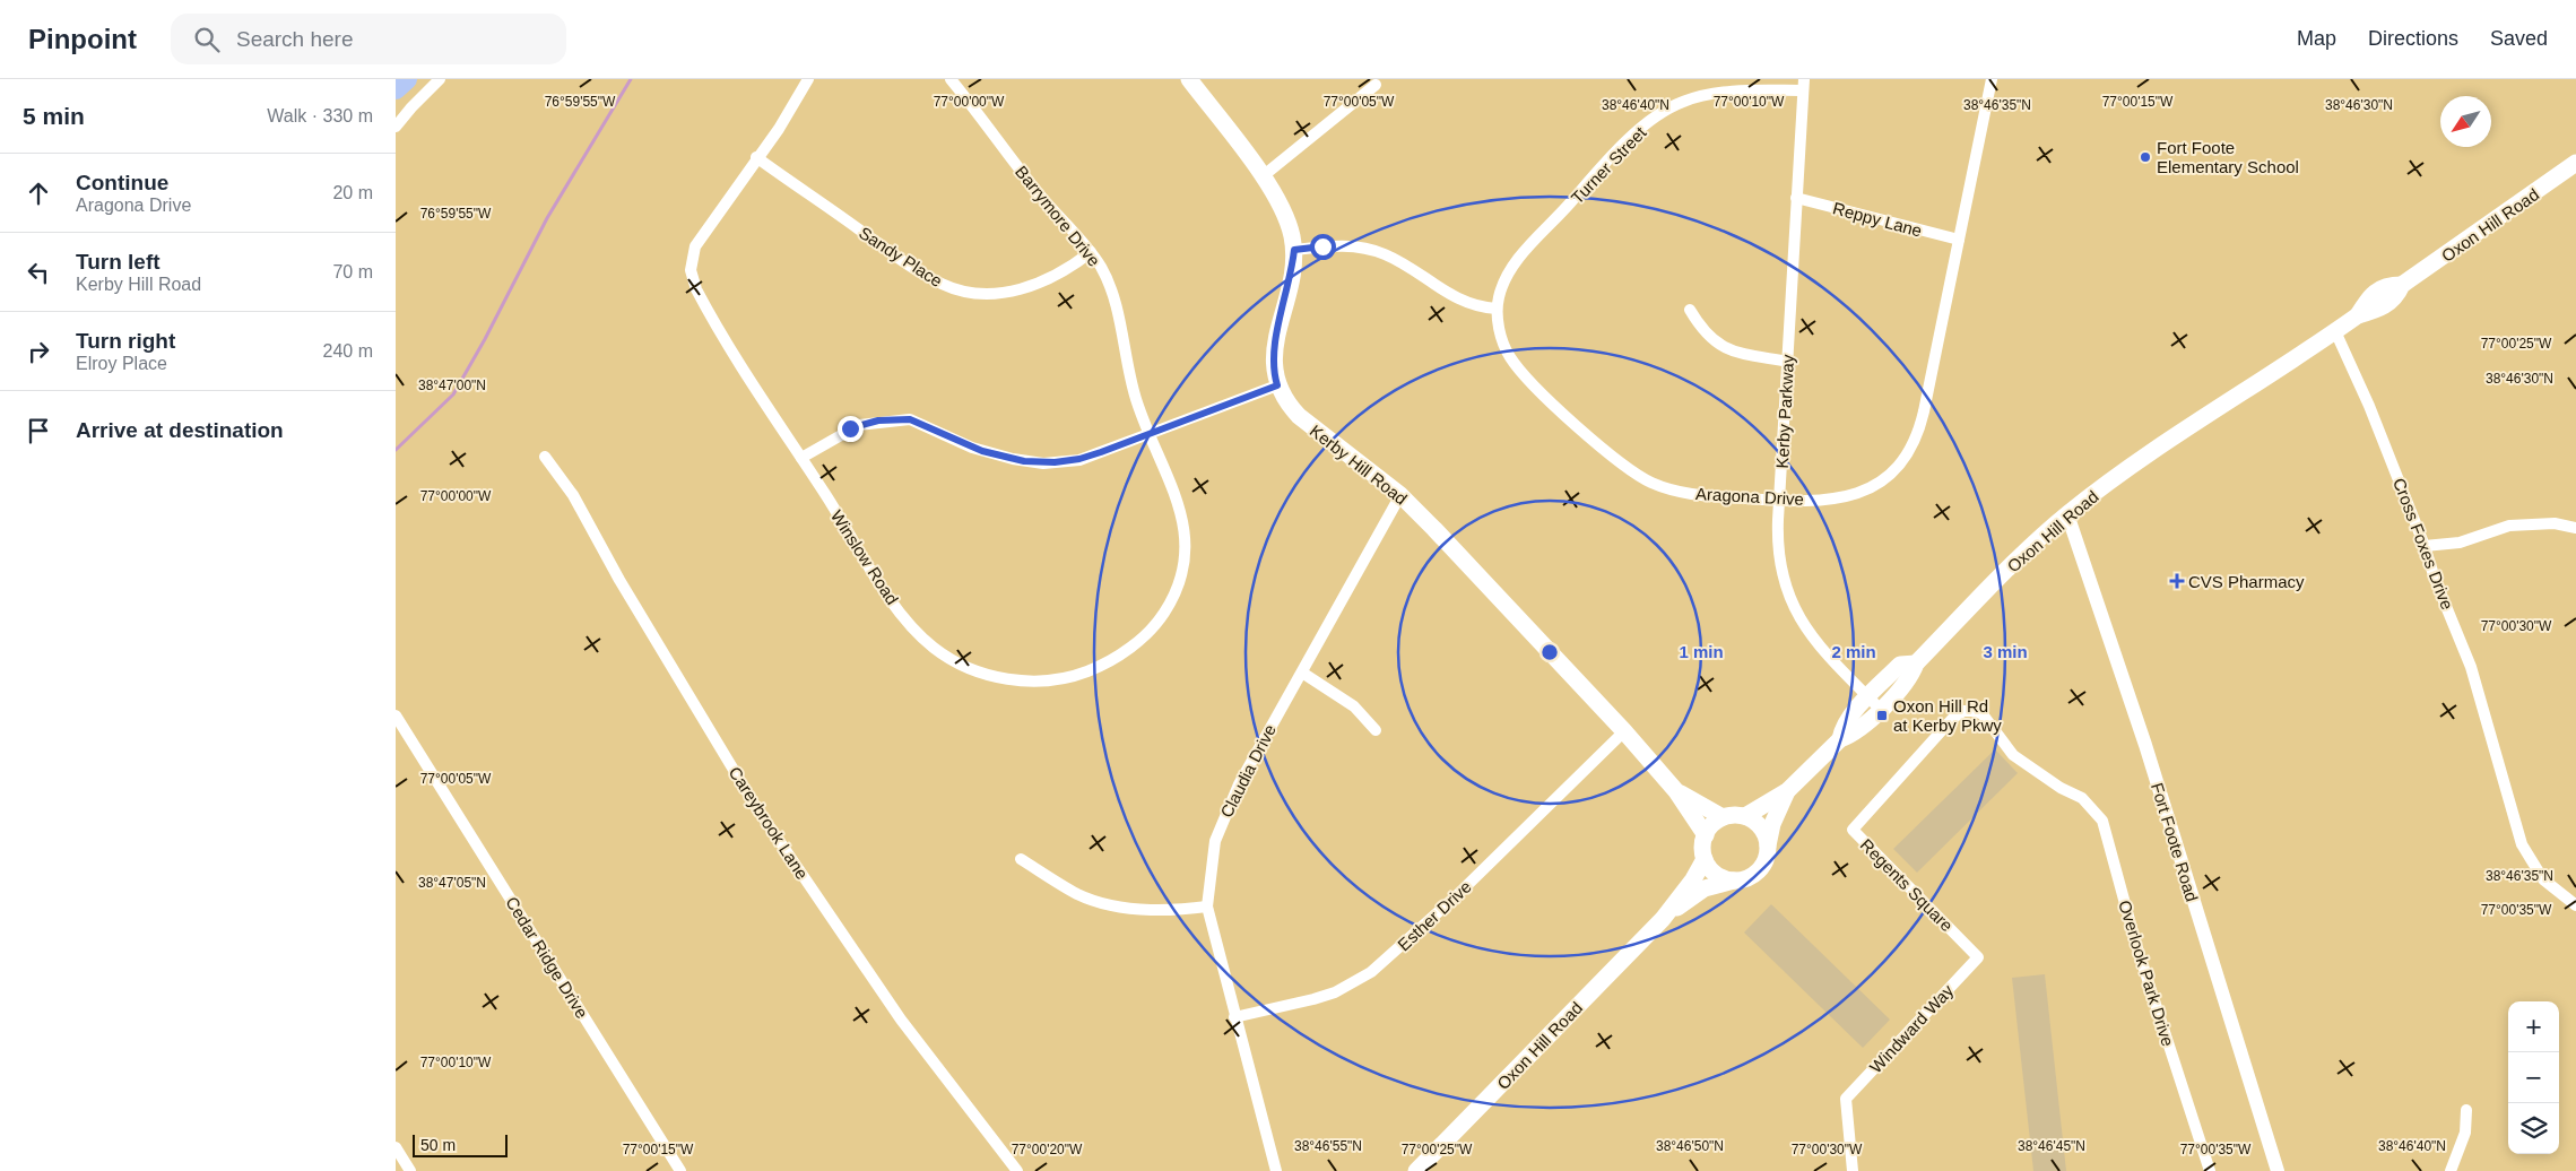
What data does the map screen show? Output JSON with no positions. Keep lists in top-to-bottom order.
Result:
{
  "streets": {
    "main road": ["Oxon Hill Road", "Kerby Hill Road"],
    "street": [
      "Turner Street",
      "Barrymore Drive",
      "Reppy Lane",
      "Sandy Place",
      "Kerby Parkway",
      "Aragona Drive",
      "Cross Foxes Drive",
      "Winslow Road",
      "Claudia Drive",
      "Careybrook Lane",
      "Fort Foote Road",
      "Regents Square",
      "Esther Drive",
      "Cedar Ridge Drive",
      "Overlook Park Drive",
      "Windward Way"
    ]
  },
  "crossings": [
    ["Turner Street", "Kerby Parkway"],
    ["Turner Street", "Aragona Drive"],
    ["Barrymore Drive", "Sandy Place"],
    ["Barrymore Drive", "Winslow Road"],
    ["Reppy Lane", "Kerby Parkway"],
    ["Reppy Lane", "Aragona Drive"],
    ["Oxon Hill Road", "Kerby Parkway"],
    ["Oxon Hill Road", "Kerby Hill Road"],
    ["Oxon Hill Road", "Cross Foxes Drive"],
    ["Oxon Hill Road", "Fort Foote Road"],
    ["Sandy Place", "Winslow Road"],
    ["Kerby Parkway", "Aragona Drive"],
    ["Kerby Hill Road", "Claudia Drive"],
    ["Kerby Hill Road", "Esther Drive"],
    ["Claudia Drive", "Esther Drive"],
    ["Regents Square", "Overlook Park Drive"],
    ["Regents Square", "Windward Way"]
  ],
  "places": {
    "other": ["Fort Foote Elementary School"],
    "health": ["CVS Pharmacy"],
    "transit": ["Oxon Hill Rd at Kerby Pkwy"]
  },
  "scale_bar": "50 m",
  "north": "bottom left",
  "page": {
    "header": "Pinpoint",
    "search": "Search here",
    "nav": ["Map", "Directions", "Saved"],
    "heading": ["5 min", "Walk · 330 m"],
    "list": [
      ["Continue", "Aragona Drive", "20 m"],
      ["Turn left", "Kerby Hill Road", "70 m"],
      ["Turn right", "Elroy Place", "240 m"],
      "Arrive at destination"
    ],
    "map_buttons": ["+", "−"],
    "scale": "50 m"
  },
  "coordinates": [
    "76°59'55\"W",
    "77°00'00\"W",
    "77°00'05\"W",
    "77°00'10\"W",
    "77°00'15\"W",
    "38°46'40\"N",
    "38°46'35\"N",
    "38°46'30\"N",
    "77°00'25\"W",
    "38°47'00\"N",
    "77°00'30\"W",
    "38°47'05\"N",
    "77°00'35\"W",
    "38°46'55\"N",
    "38°46'50\"N",
    "38°46'45\"N",
    "77°00'20\"W"
  ],
  "rings": ["1 min", "2 min", "3 min"]
}
